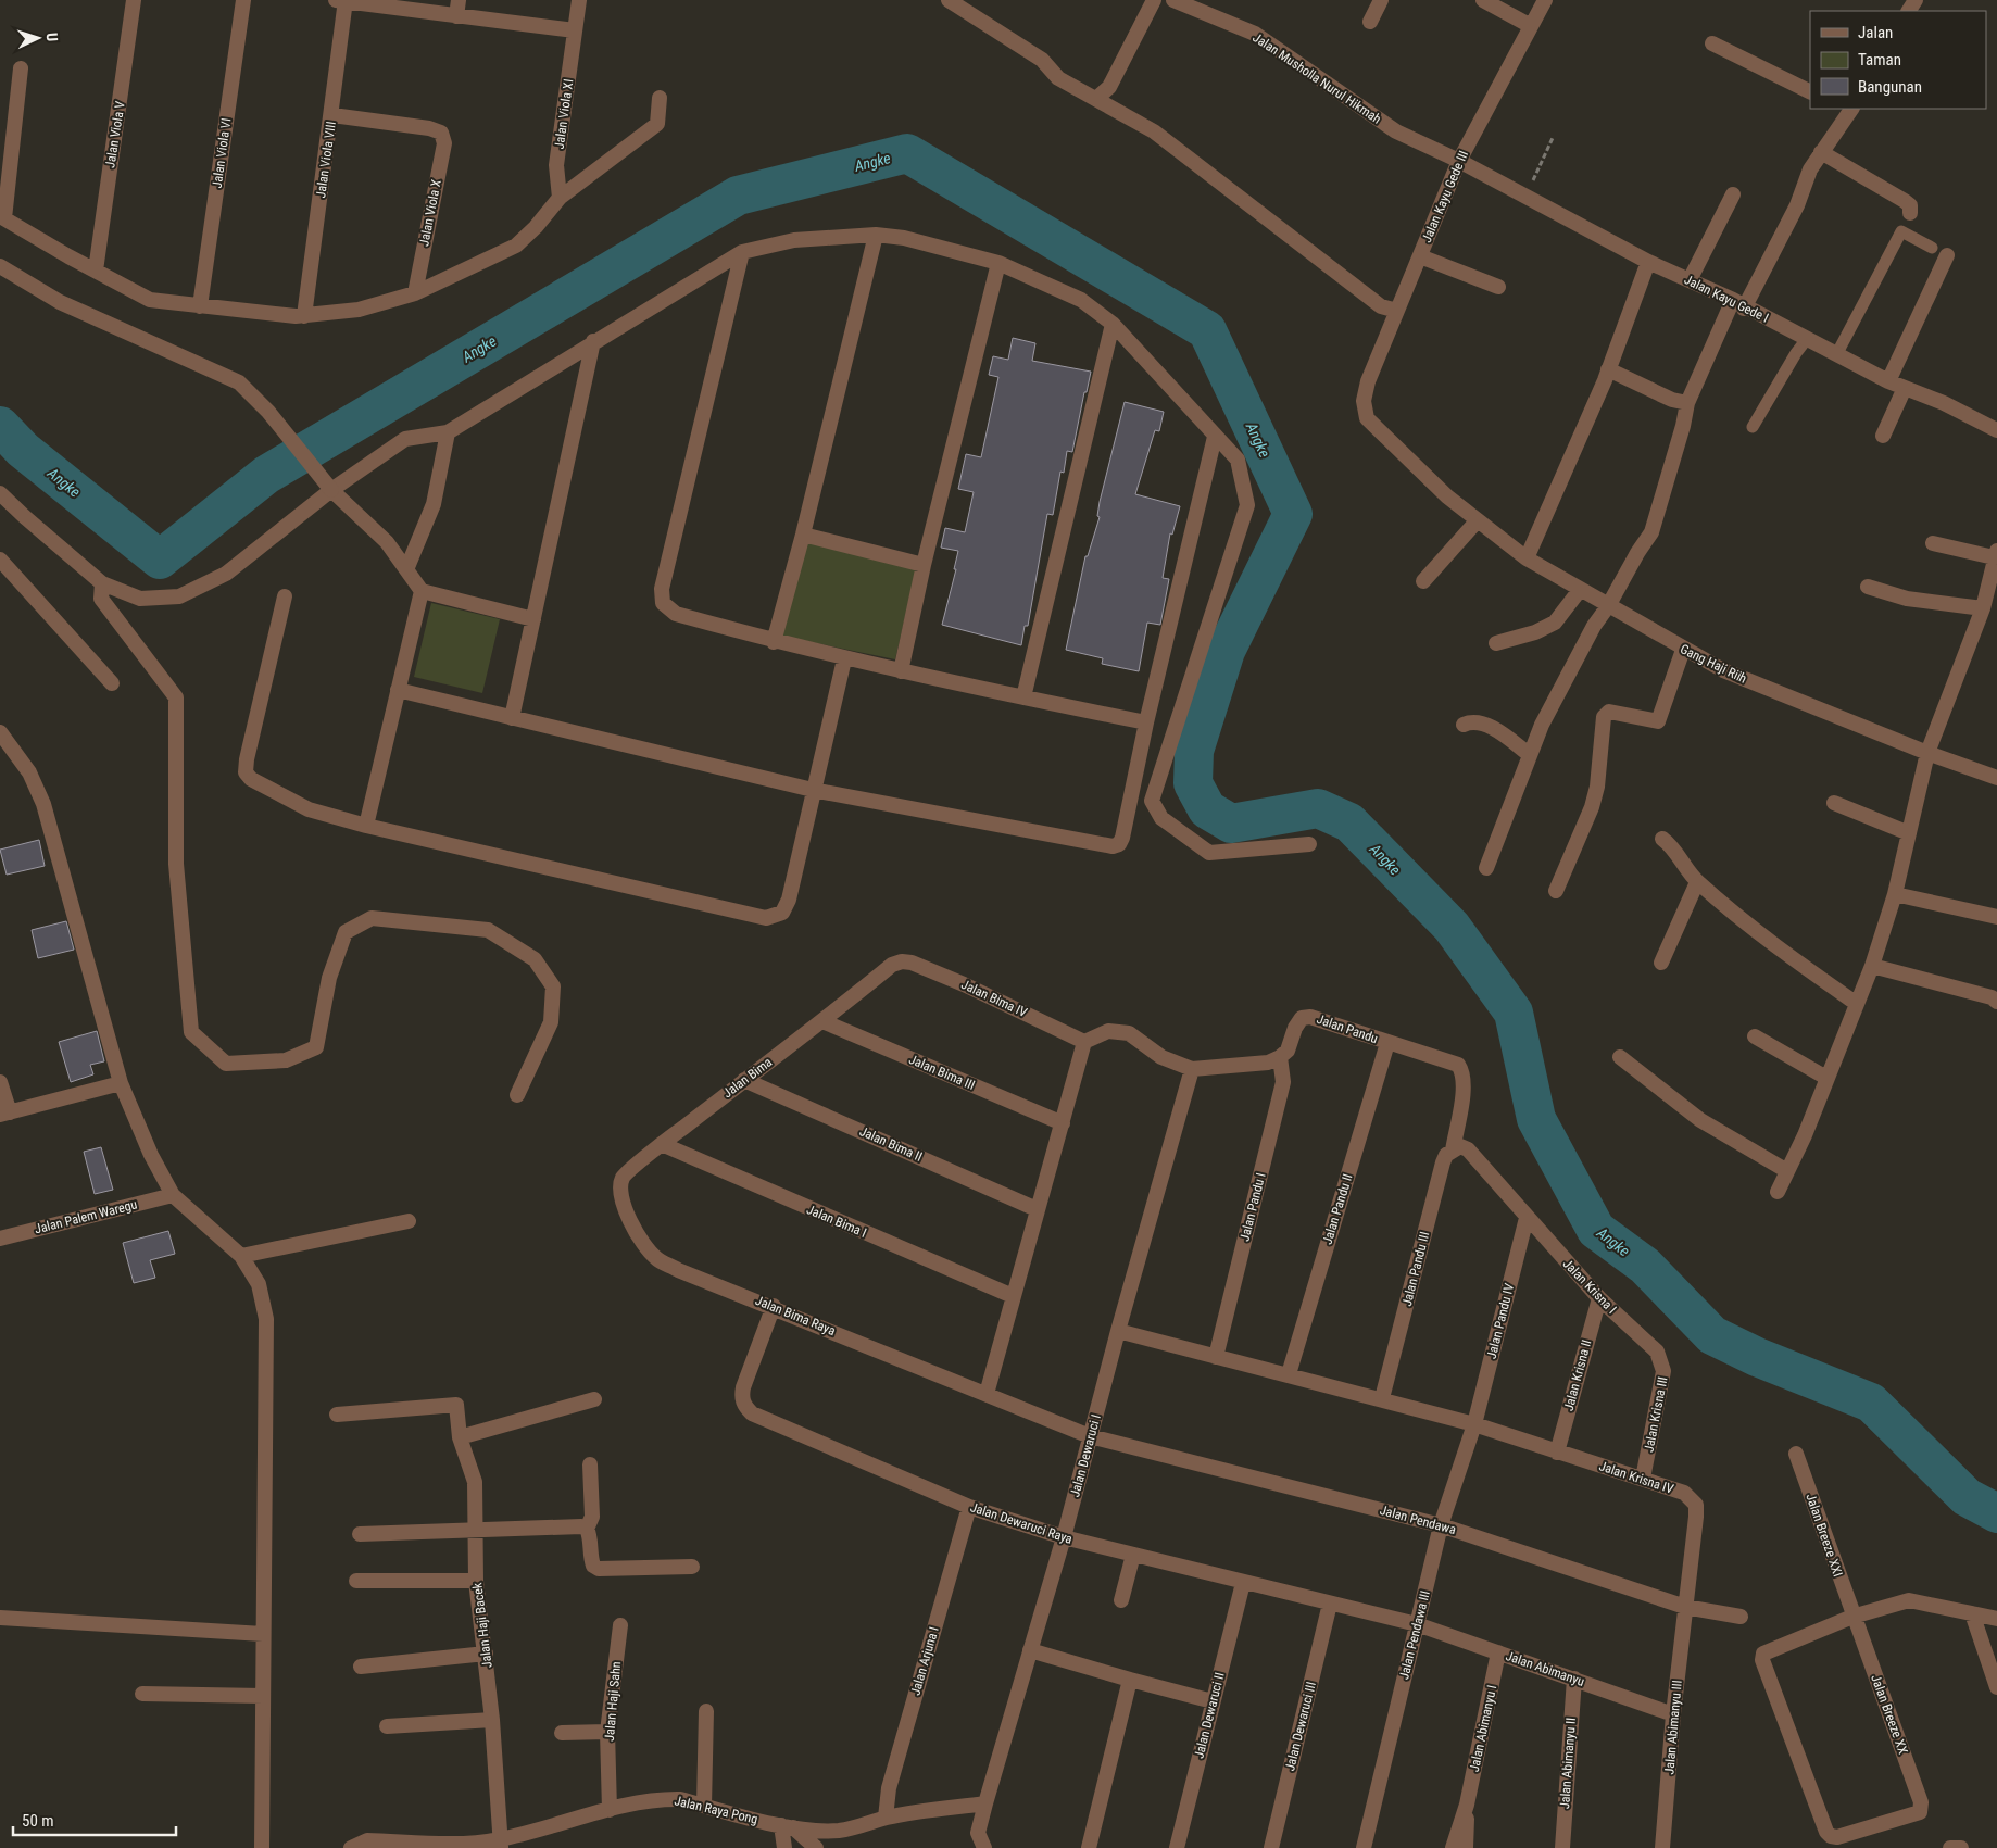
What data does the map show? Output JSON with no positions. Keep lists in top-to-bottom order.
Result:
{
  "streets": {
    "street": [
      "Jalan Musholla Nurul Hikmah",
      "Jalan Viola XI",
      "Jalan Viola V",
      "Jalan Viola VI",
      "Jalan Viola VIII",
      "Jalan Kayu Gede III",
      "Jalan Viola X",
      "Jalan Kayu Gede I",
      "Gang Haji Riih",
      "Jalan Bima IV",
      "Jalan Pandu",
      "Jalan Bima III",
      "Jalan Bima",
      "Jalan Bima II",
      "Jalan Pandu I",
      "Jalan Pandu II",
      "Jalan Palem Waregu",
      "Jalan Bima I",
      "Jalan Pandu III",
      "Jalan Krisna I",
      "Jalan Bima Raya",
      "Jalan Pandu IV",
      "Jalan Krisna II",
      "Jalan Krisna III",
      "Jalan Dewaruci I",
      "Jalan Krisna IV",
      "Jalan Pendawa",
      "Jalan Dewaruci Raya",
      "Jalan Breeze XXI",
      "Jalan Haji Bacek",
      "Jalan Pendawa III",
      "Jalan Arjuna I",
      "Jalan Abimanyu",
      "Jalan Haji Sahn",
      "Jalan Breeze XX",
      "Jalan Dewaruci II",
      "Jalan Dewaruci III",
      "Jalan Abimanyu III",
      "Jalan Abimanyu I",
      "Jalan Abimanyu II",
      "Jalan Raya Pong"
    ]
  },
  "crossings": [
    ["Jalan Musholla Nurul Hikmah", "Jalan Kayu Gede III"],
    ["Jalan Musholla Nurul Hikmah", "Jalan Kayu Gede I"],
    ["Jalan Viola VIII", "Jalan Viola X"],
    ["Jalan Kayu Gede III", "Jalan Kayu Gede I"],
    ["Jalan Kayu Gede III", "Gang Haji Riih"],
    ["Jalan Bima IV", "Jalan Bima"],
    ["Jalan Pandu", "Jalan Pandu I"],
    ["Jalan Pandu", "Jalan Pandu II"],
    ["Jalan Pandu", "Jalan Pandu III"],
    ["Jalan Bima III", "Jalan Bima"],
    ["Jalan Bima", "Jalan Bima II"],
    ["Jalan Bima", "Jalan Bima I"],
    ["Jalan Bima", "Jalan Bima Raya"],
    ["Jalan Krisna I", "Jalan Pandu IV"],
    ["Jalan Krisna I", "Jalan Krisna II"],
    ["Jalan Krisna I", "Jalan Krisna III"],
    ["Jalan Bima Raya", "Jalan Dewaruci I"],
    ["Jalan Bima Raya", "Jalan Pendawa"],
    ["Jalan Bima Raya", "Jalan Dewaruci Raya"],
    ["Jalan Pandu IV", "Jalan Krisna IV"],
    ["Jalan Pandu IV", "Jalan Pendawa III"],
    ["Jalan Krisna II", "Jalan Krisna IV"],
    ["Jalan Krisna III", "Jalan Krisna IV"],
    ["Jalan Dewaruci I", "Jalan Pendawa"],
    ["Jalan Dewaruci I", "Jalan Dewaruci Raya"],
    ["Jalan Dewaruci I", "Jalan Raya Pong"],
    ["Jalan Krisna IV", "Jalan Pendawa"],
    ["Jalan Krisna IV", "Jalan Pendawa III"],
    ["Jalan Krisna IV", "Jalan Abimanyu III"],
    ["Jalan Pendawa", "Jalan Pendawa III"],
    ["Jalan Pendawa", "Jalan Abimanyu III"],
    ["Jalan Dewaruci Raya", "Jalan Pendawa III"],
    ["Jalan Dewaruci Raya", "Jalan Arjuna I"],
    ["Jalan Dewaruci Raya", "Jalan Abimanyu"],
    ["Jalan Dewaruci Raya", "Jalan Dewaruci II"],
    ["Jalan Dewaruci Raya", "Jalan Dewaruci III"],
    ["Jalan Breeze XXI", "Jalan Breeze XX"],
    ["Jalan Haji Bacek", "Jalan Raya Pong"],
    ["Jalan Pendawa III", "Jalan Abimanyu"],
    ["Jalan Arjuna I", "Jalan Raya Pong"],
    ["Jalan Abimanyu", "Jalan Abimanyu III"],
    ["Jalan Abimanyu", "Jalan Abimanyu I"],
    ["Jalan Abimanyu", "Jalan Abimanyu II"],
    ["Jalan Haji Sahn", "Jalan Raya Pong"]
  ],
  "water": ["Angke"],
  "legend": ["Jalan", "Taman", "Bangunan"],
  "scale_bar": "50 m",
  "north": "right"
}
